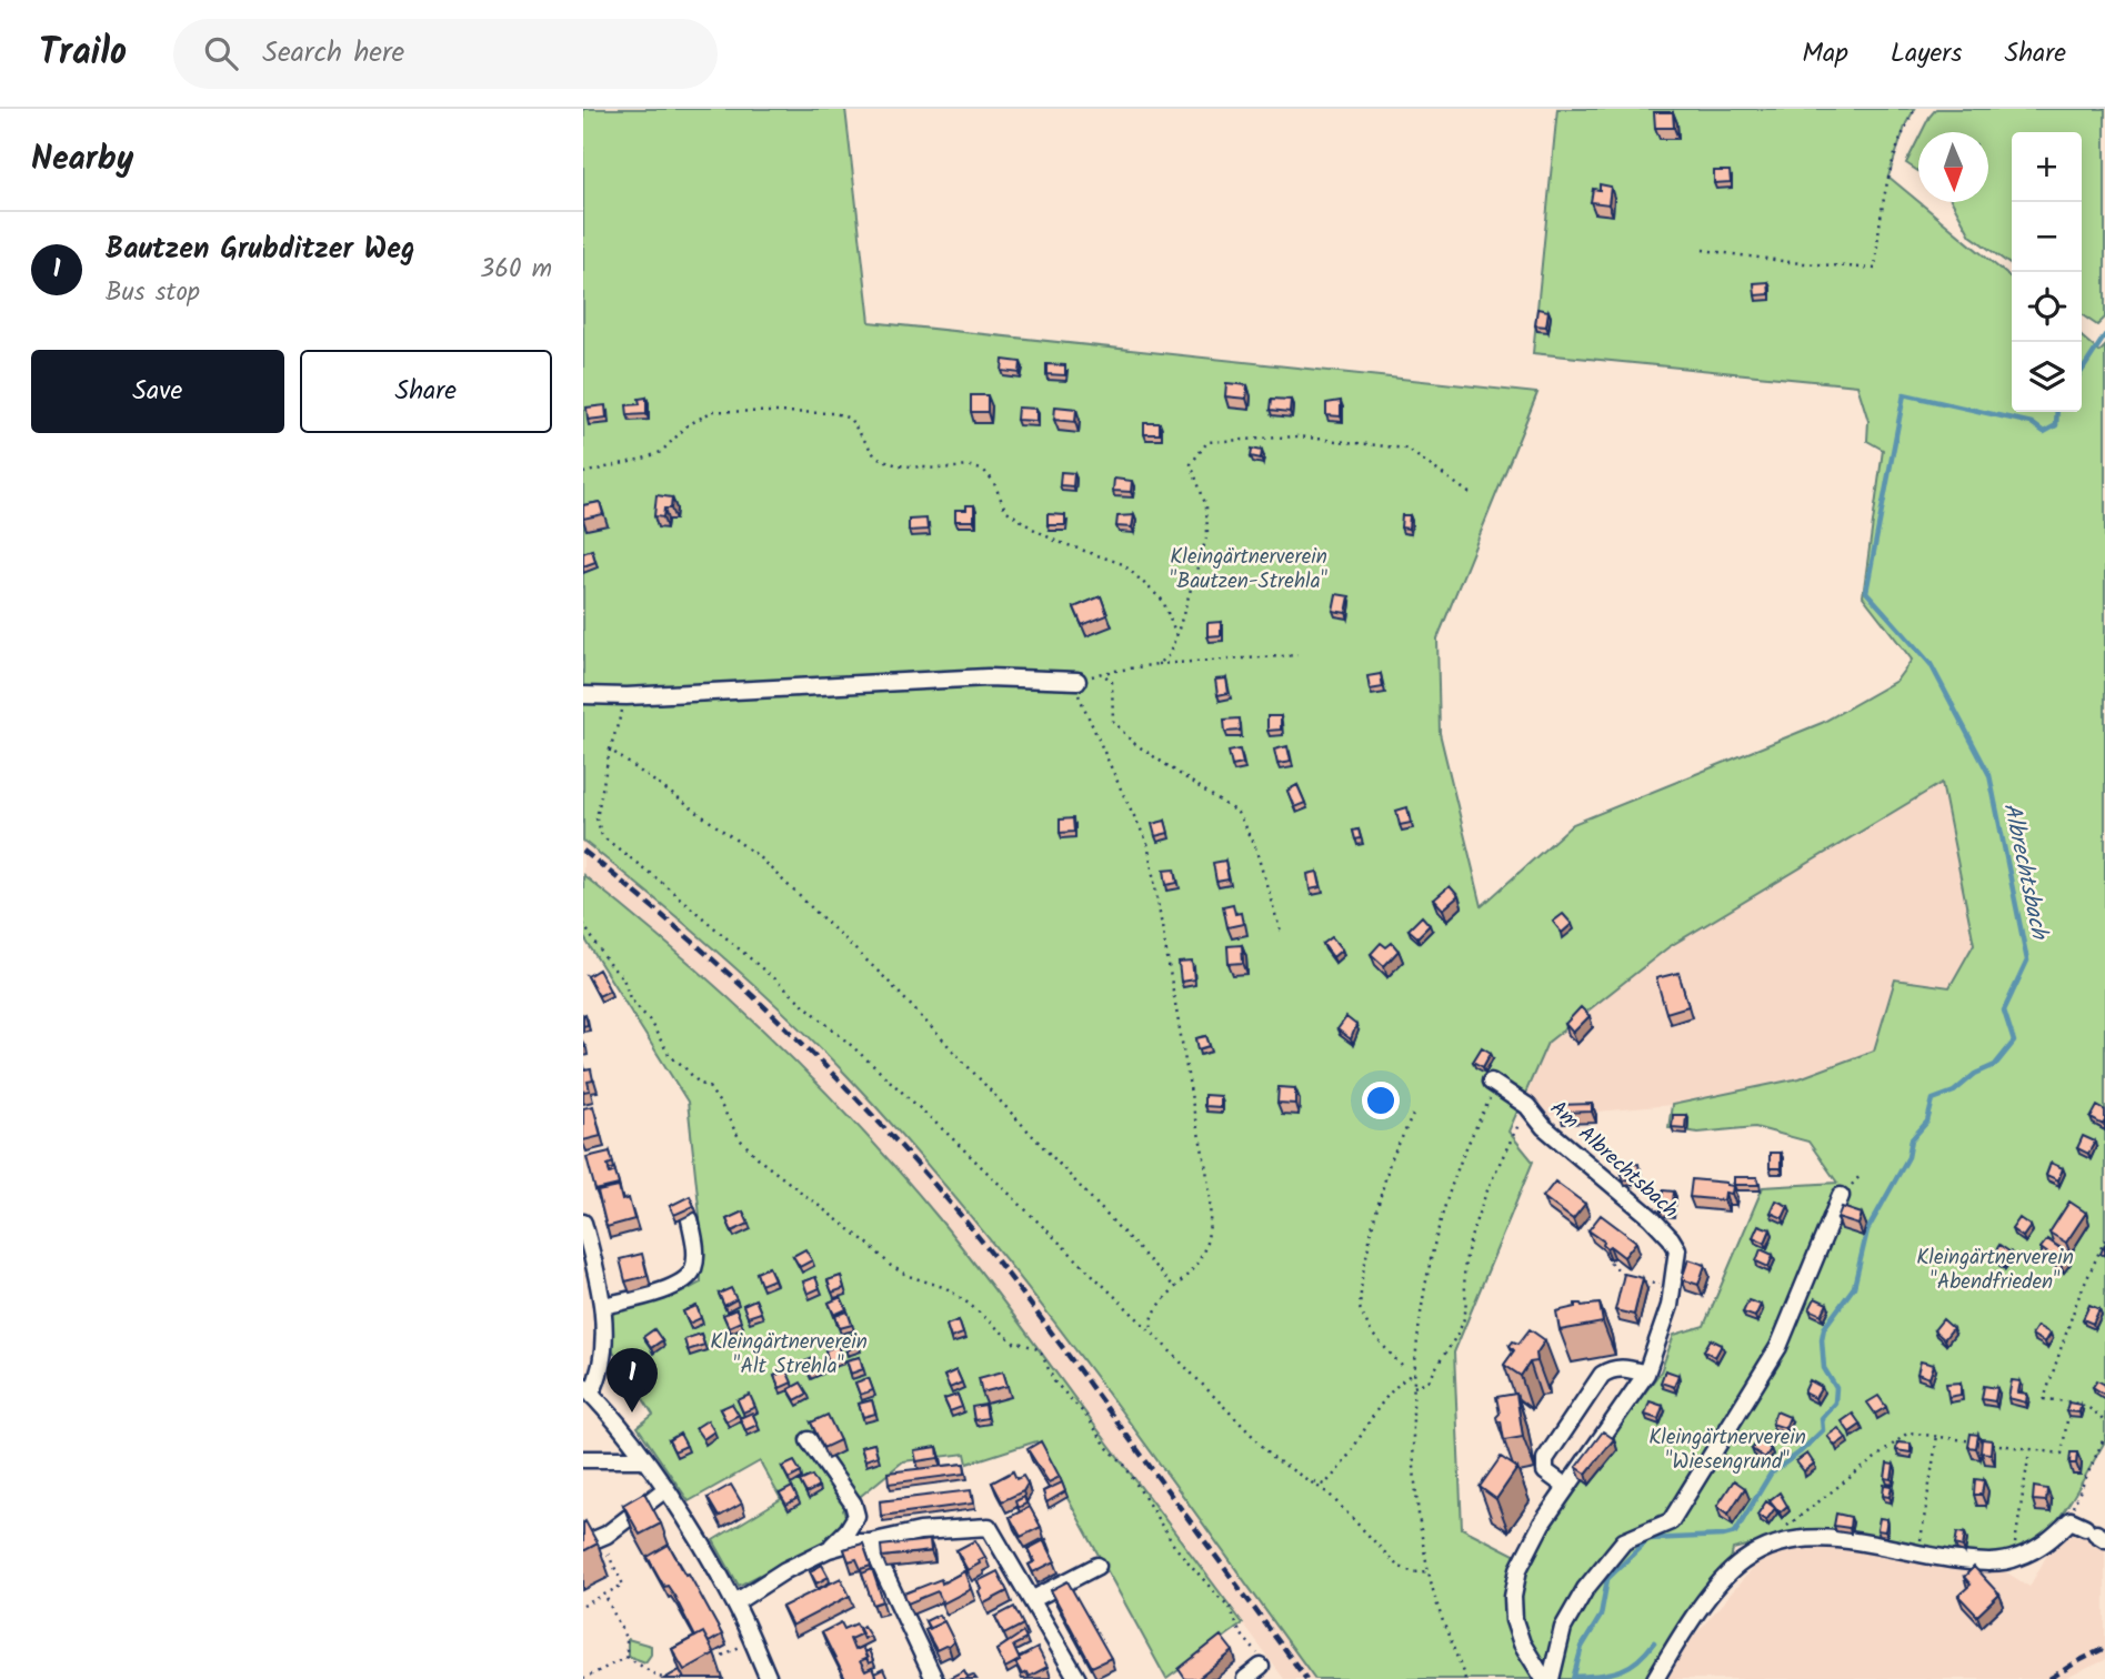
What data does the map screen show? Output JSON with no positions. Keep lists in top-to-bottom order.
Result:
{
  "streets": {
    "street": ["Am Albrechtsbach"]
  },
  "water": ["Albrechtsbach"],
  "parks": [
    "Kleingärtnerverein \"Bautzen-Strehla\"",
    "Kleingärtnerverein \"Abendfrieden\"",
    "Kleingärtnerverein \"Alt Strehla\"",
    "Kleingärtnerverein \"Wiesengrund\""
  ],
  "north": "bottom",
  "page": {
    "header": "Trailo",
    "search": "Search here",
    "nav": ["Map", "Layers", "Share"],
    "heading": "Nearby",
    "map_buttons": ["+", "−"],
    "list": [
      {
        "mark": "1",
        "name": "Bautzen Grubditzer Weg",
        "note": "Bus stop",
        "value": "360 m"
      }
    ],
    "buttons": ["Save", "Share"],
    "pins": "1"
  }
}
